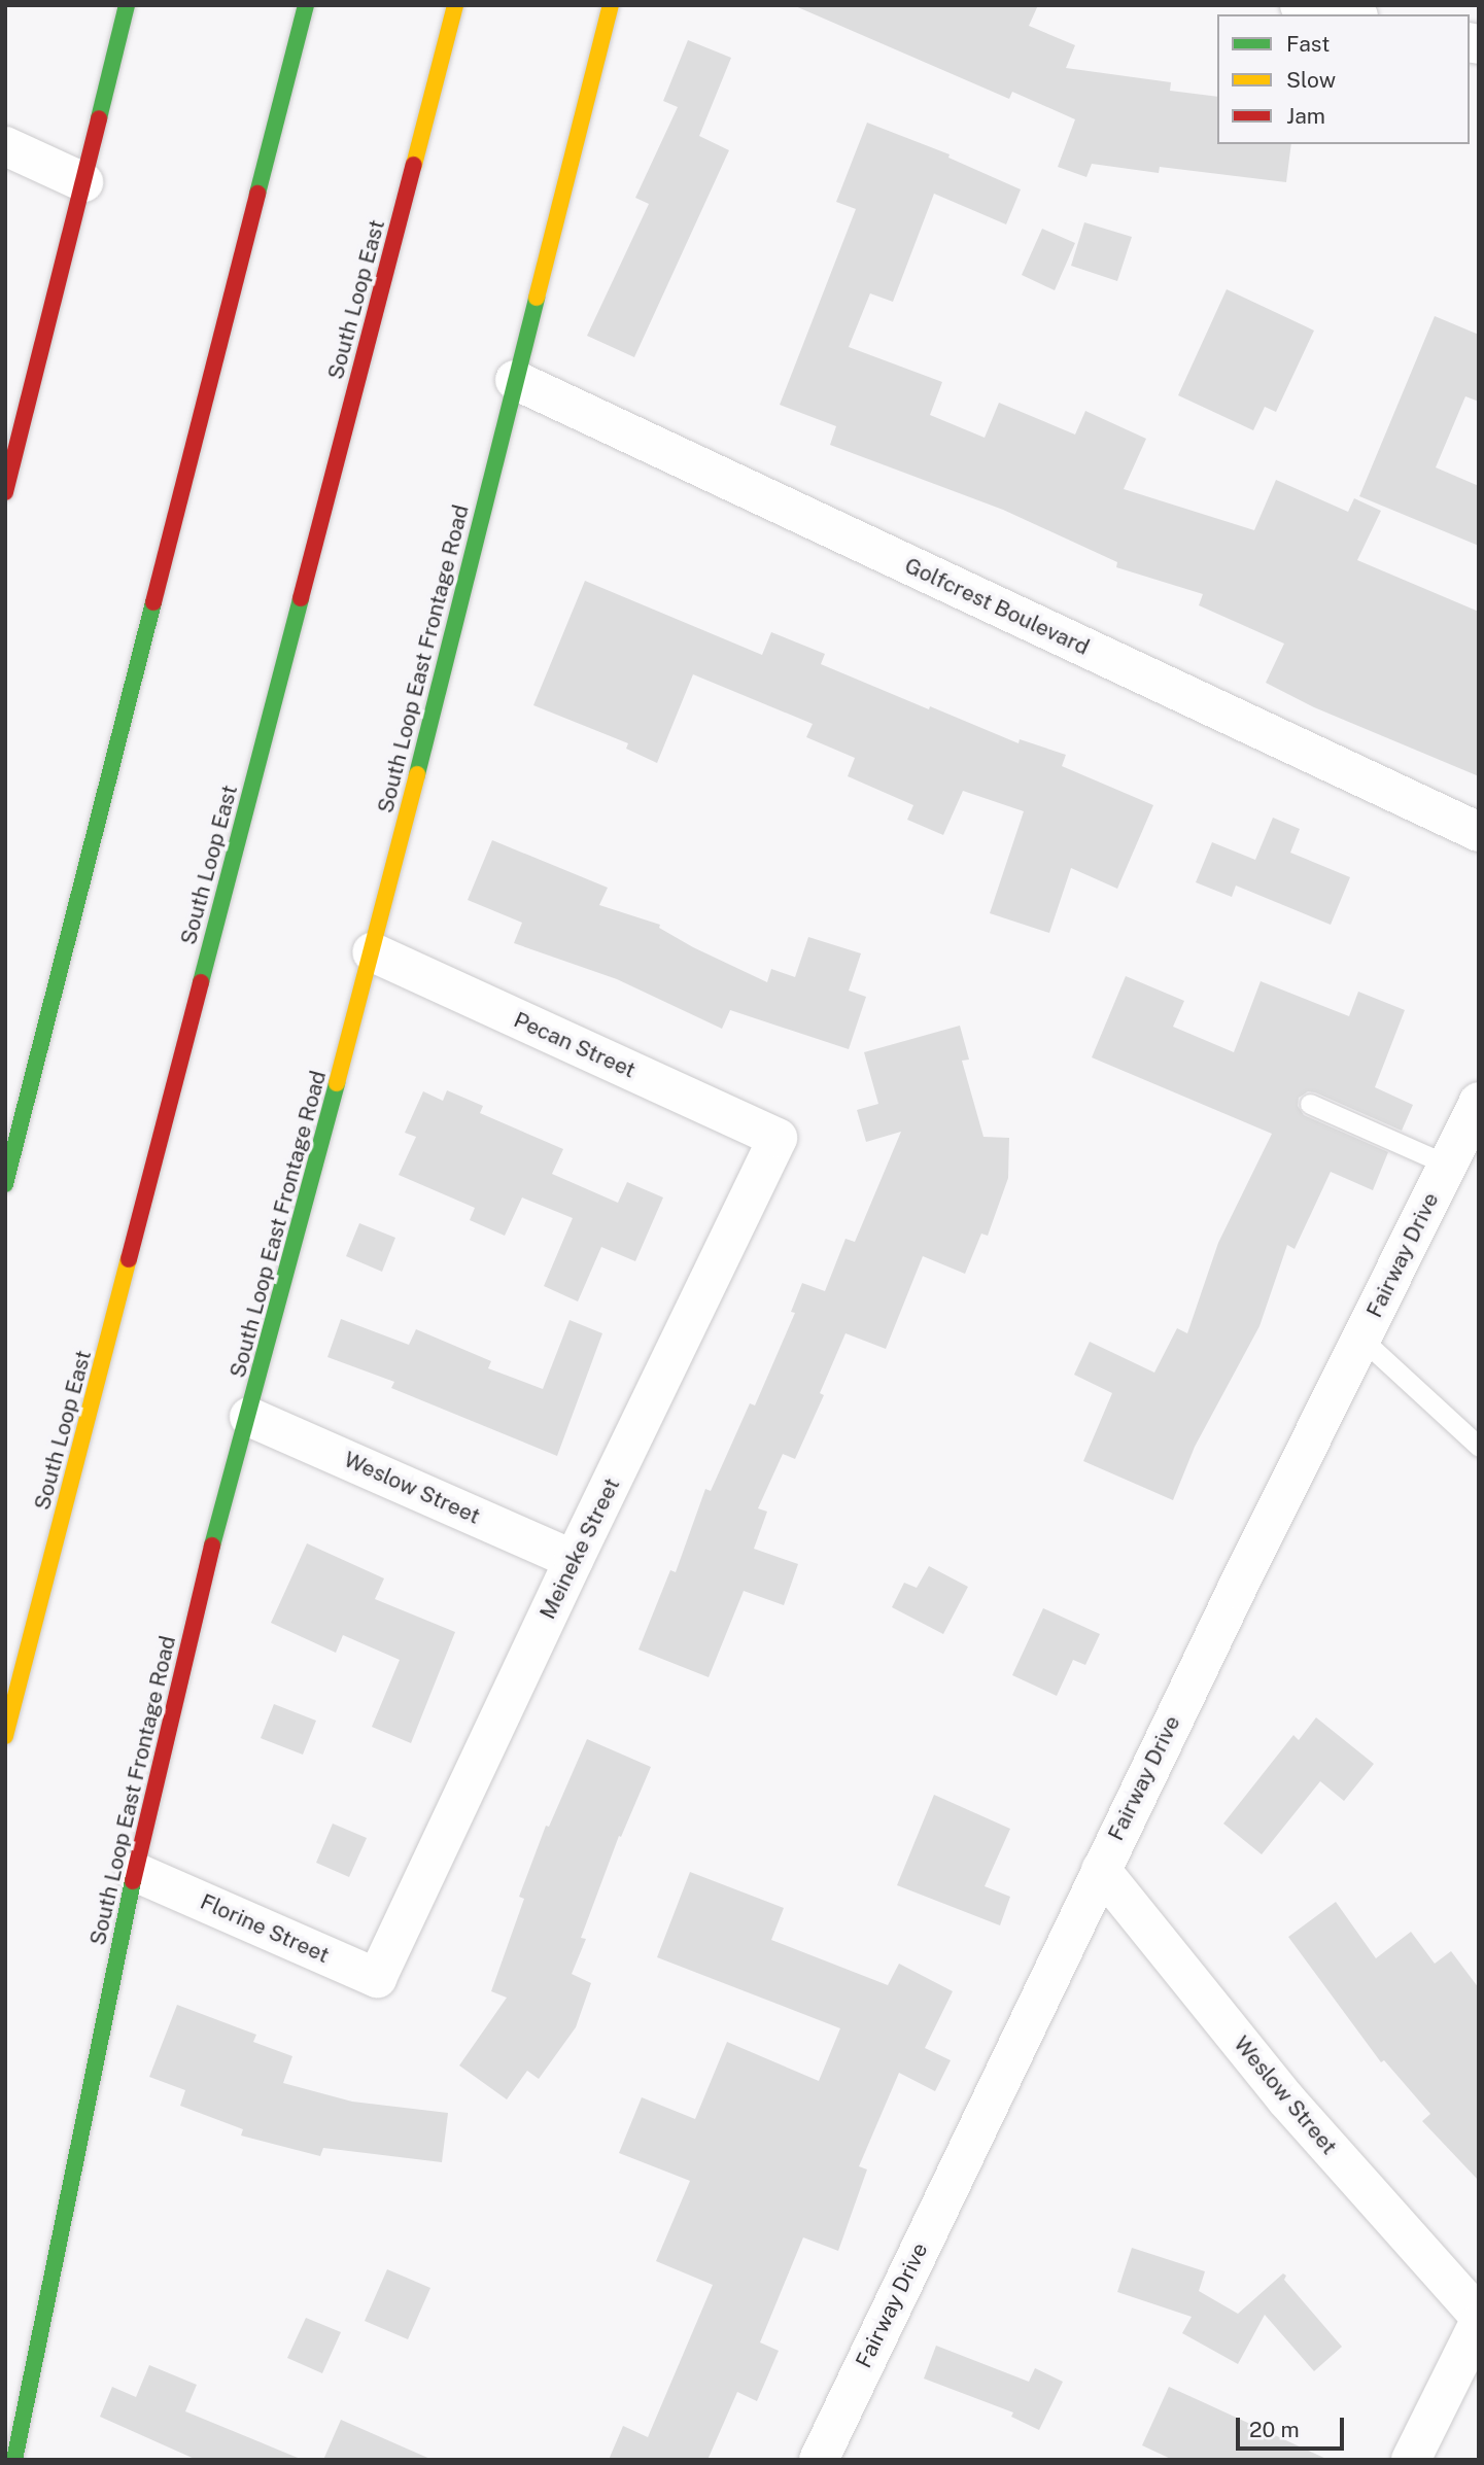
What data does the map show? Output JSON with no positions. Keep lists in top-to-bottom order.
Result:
{
  "streets": {
    "main road": ["South Loop East", "South Loop East Frontage Road"],
    "street": [
      "Golfcrest Boulevard",
      "Pecan Street",
      "Fairway Drive",
      "Weslow Street",
      "Meineke Street",
      "Florine Street"
    ]
  },
  "crossings": [
    ["Golfcrest Boulevard", "South Loop East Frontage Road"],
    ["South Loop East Frontage Road", "Pecan Street"],
    ["South Loop East Frontage Road", "Weslow Street"],
    ["South Loop East Frontage Road", "Florine Street"],
    ["Pecan Street", "Meineke Street"],
    ["Fairway Drive", "Weslow Street"],
    ["Weslow Street", "Meineke Street"],
    ["Meineke Street", "Florine Street"]
  ],
  "legend": ["Fast", "Slow", "Jam"],
  "scale_bar": "20 m"
}
